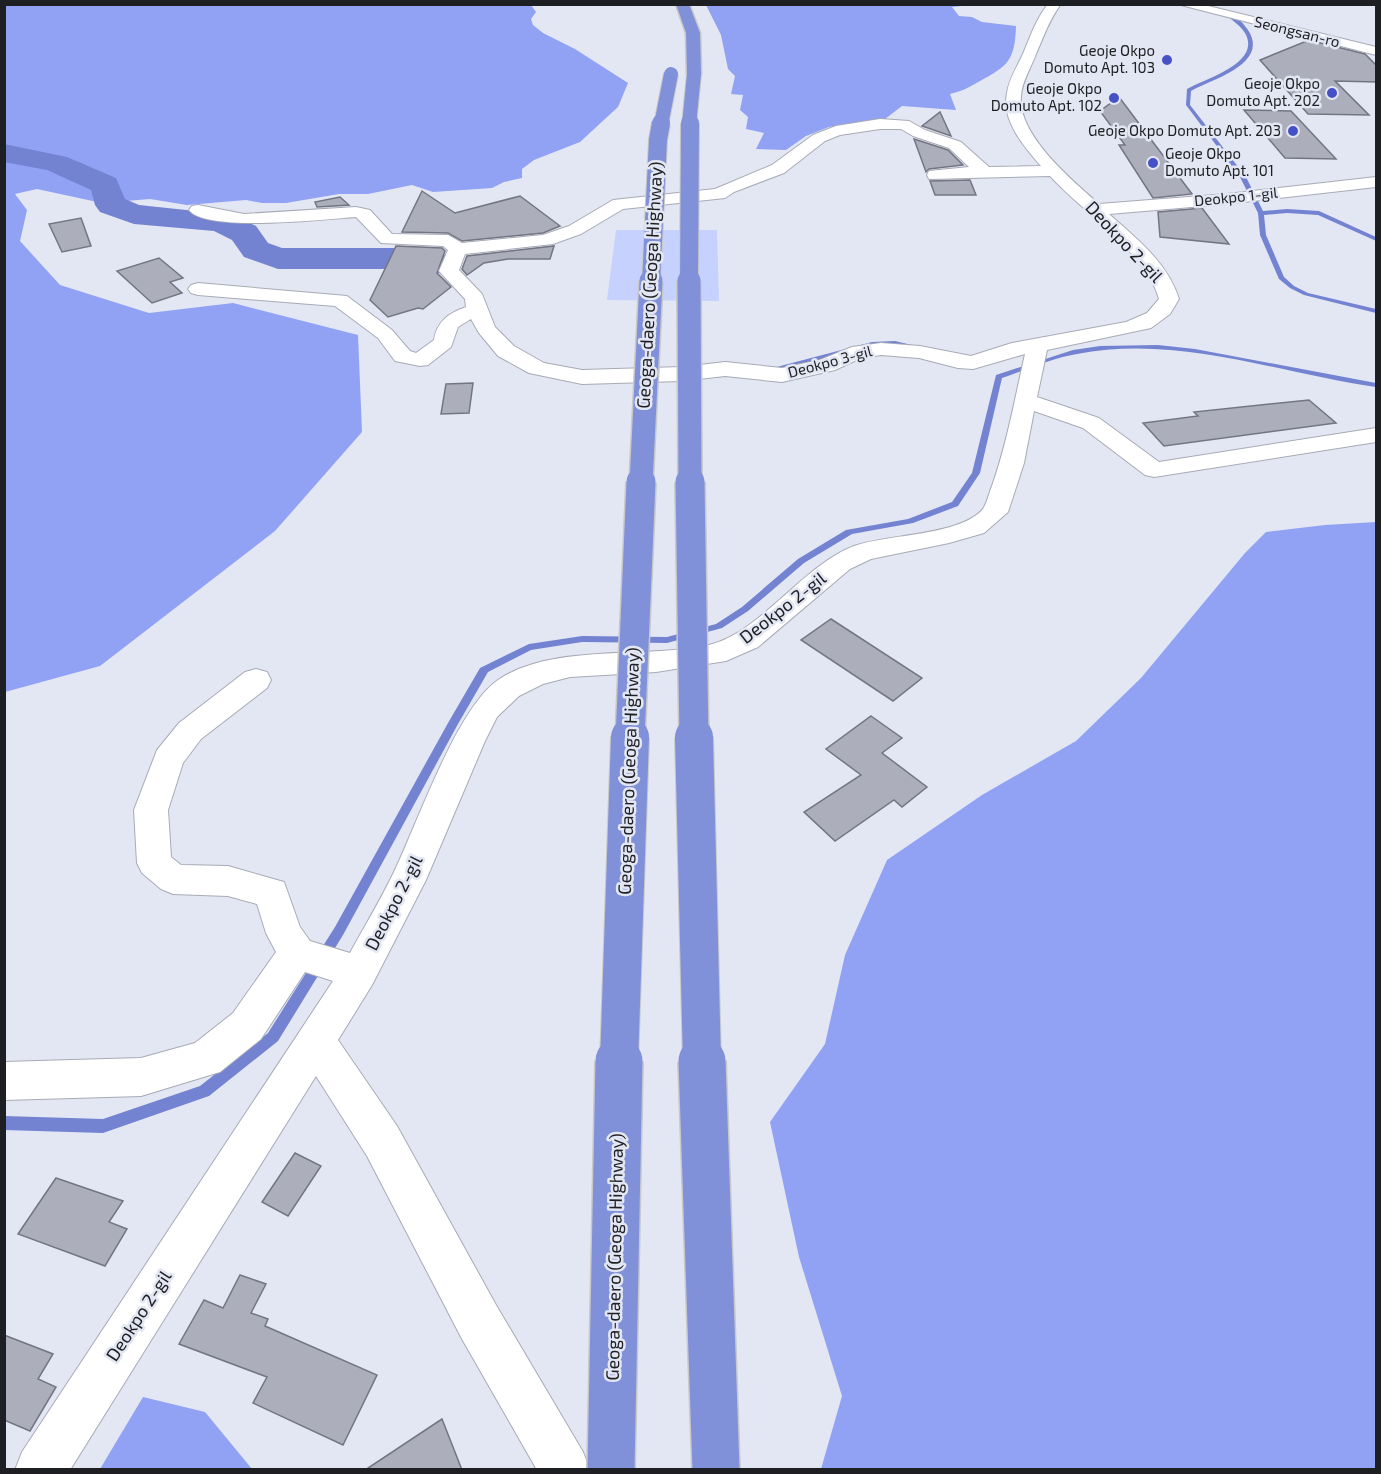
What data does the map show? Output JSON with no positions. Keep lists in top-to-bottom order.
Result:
{
  "streets": {
    "highway": ["Geoga-daero (Geoga Highway)"],
    "street": [
      "Seongsan-ro",
      "Deokpo 1-gil",
      "Deokpo 2-gil",
      "Deokpo 3-gil"
    ]
  },
  "crossings": [
    ["Deokpo 1-gil", "Deokpo 2-gil"],
    ["Deokpo 2-gil", "Deokpo 3-gil"]
  ],
  "places": [
    "Geoje Okpo Domuto Apt. 103",
    "Geoje Okpo Domuto Apt. 202",
    "Geoje Okpo Domuto Apt. 102",
    "Geoje Okpo Domuto Apt. 203",
    "Geoje Okpo Domuto Apt. 101"
  ]
}
